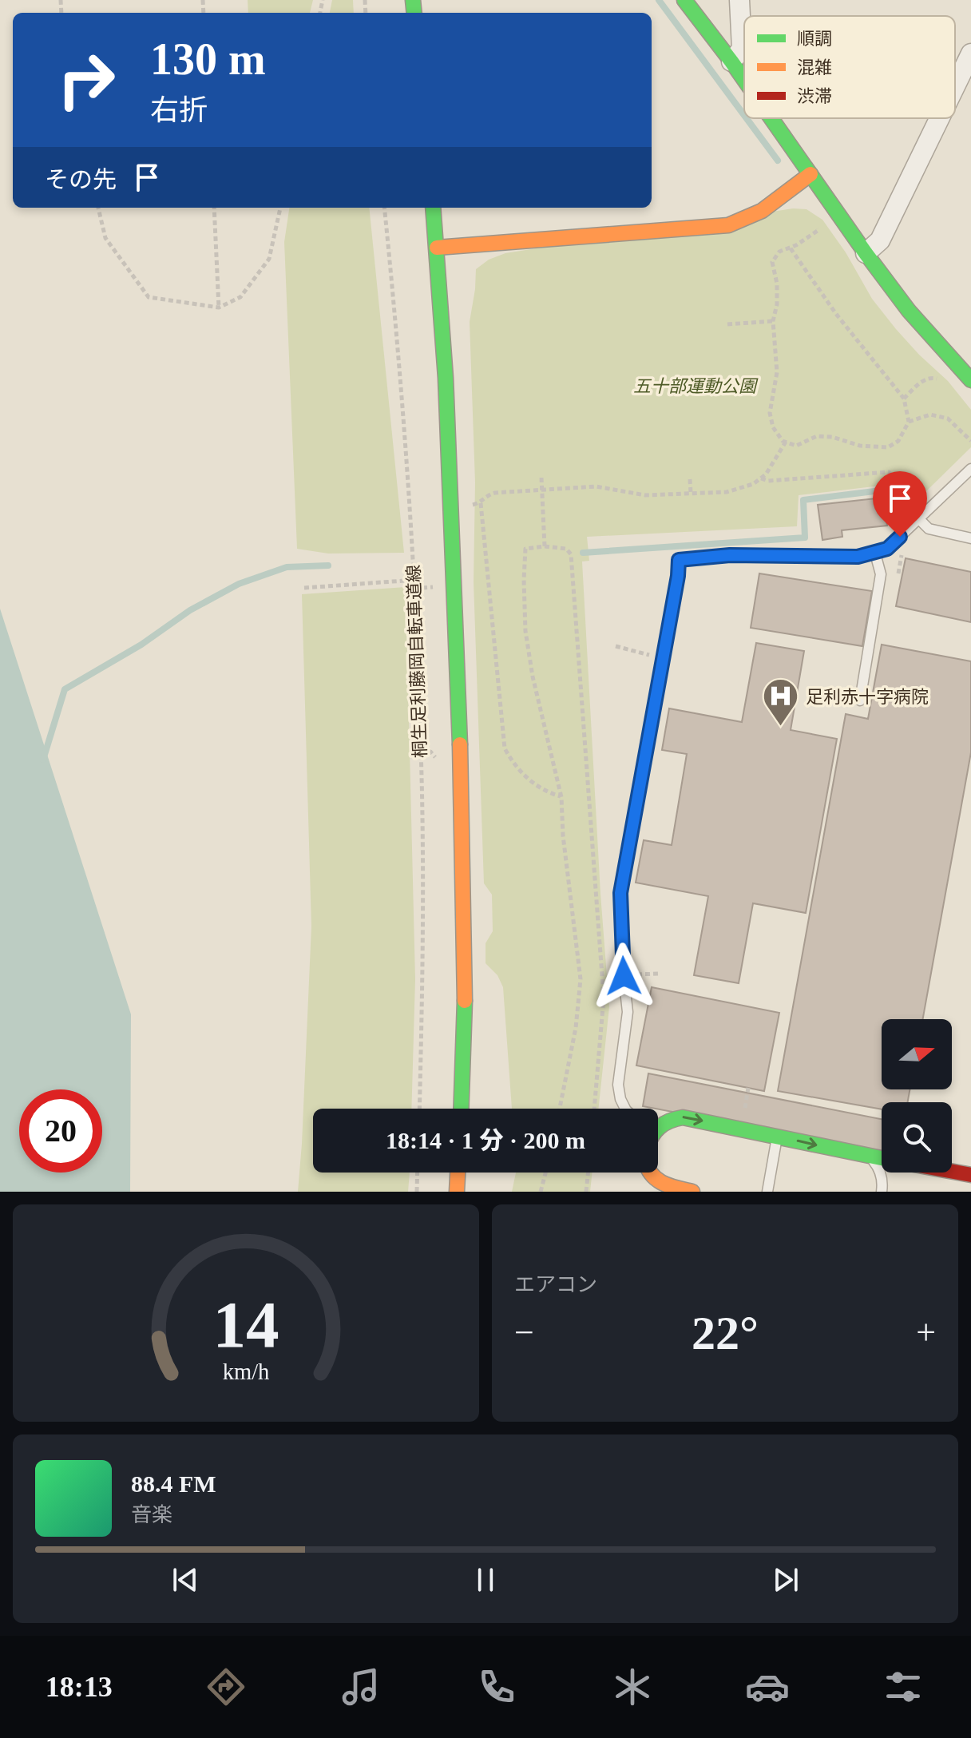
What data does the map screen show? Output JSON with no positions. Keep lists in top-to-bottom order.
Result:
{
  "streets": {
    "path": ["桐生足利藤岡自転車道線"]
  },
  "parks": ["五十部運動公園"],
  "places": {
    "hospital": ["足利赤十字病院"]
  },
  "legend": ["順調", "混雑", "渋滞"],
  "north": "right",
  "page": {
    "turn": ["130 m", "右折"],
    "then": "その先",
    "limit": "20",
    "trip": "18:14 · 1 分 · 200 m",
    "tile": "エアコン",
    "heat": ["−", "22°", "+"],
    "song": ["88.4 FM", "音楽"],
    "tabs": "18:13",
    "gauge": ["14", "km/h"]
  }
}
